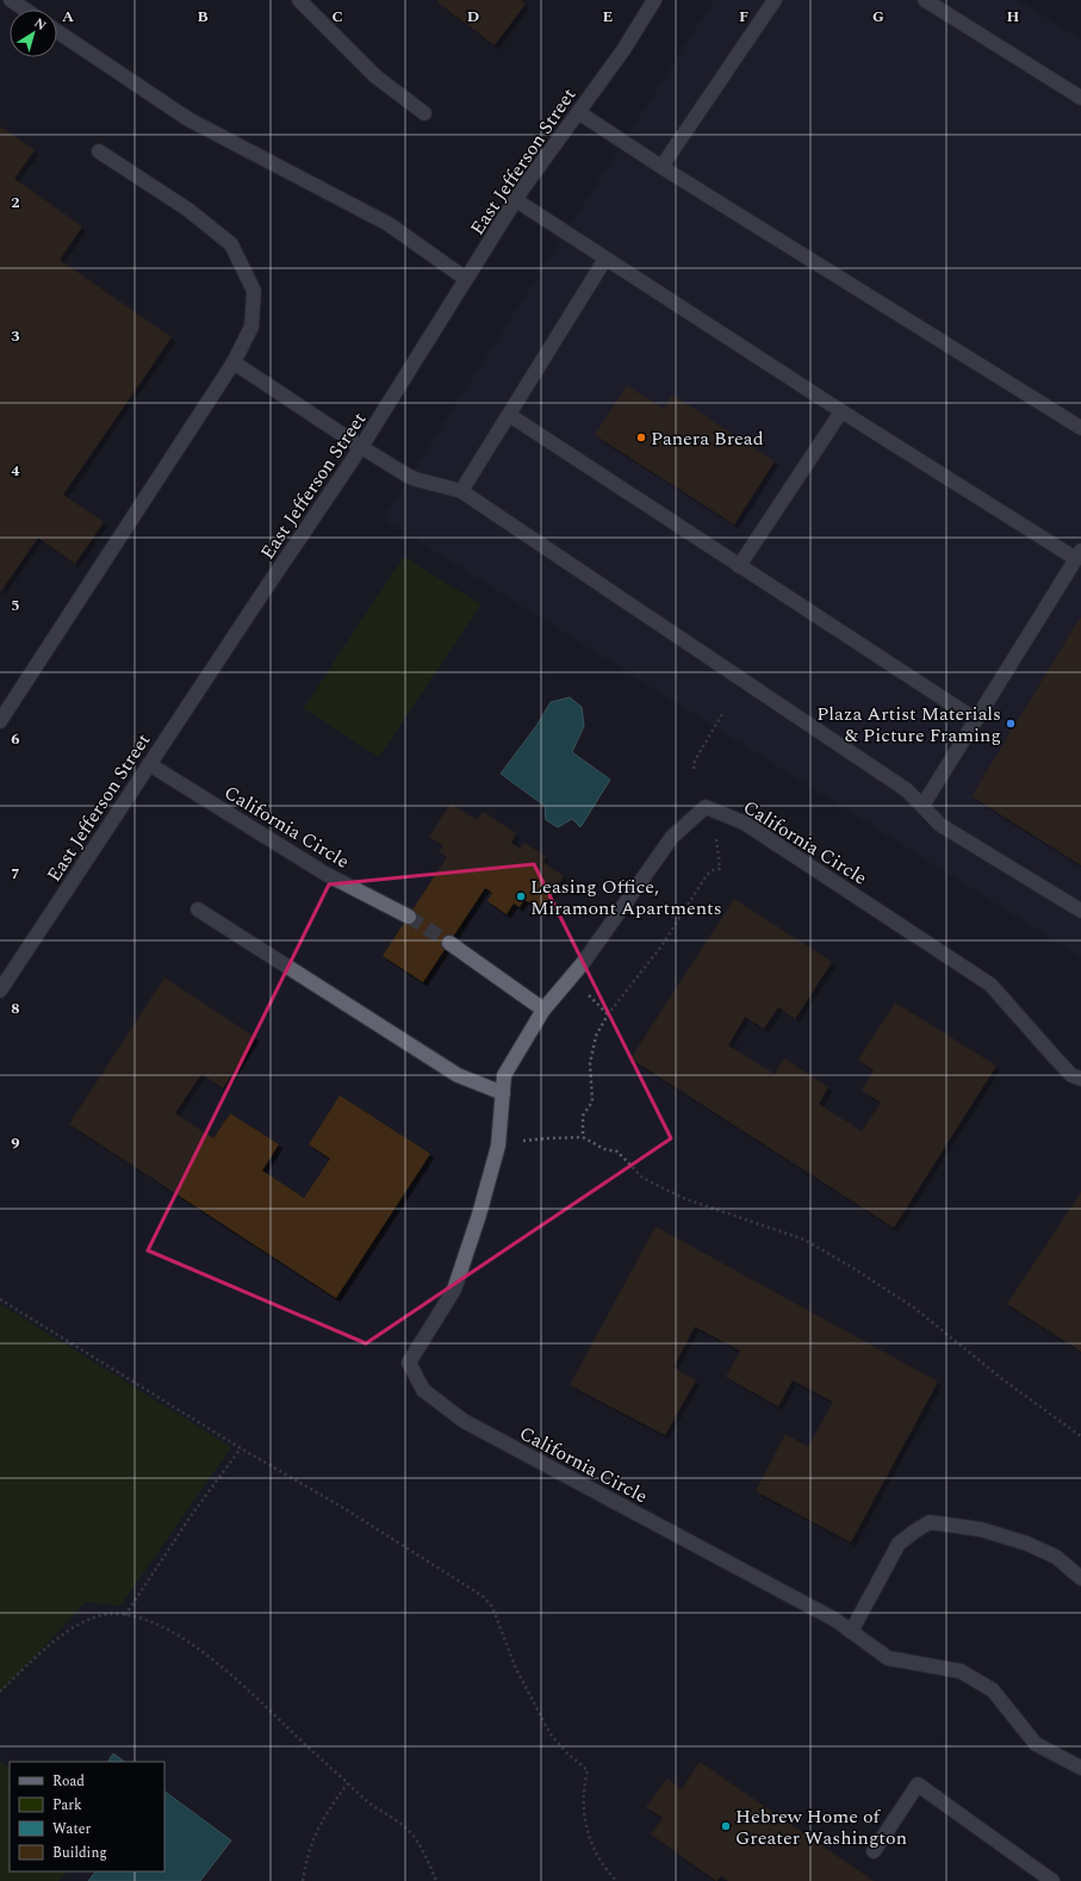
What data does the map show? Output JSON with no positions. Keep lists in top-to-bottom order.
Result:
{
  "streets": {
    "street": ["East Jefferson Street", "California Circle"]
  },
  "crossings": [
    ["East Jefferson Street", "California Circle"]
  ],
  "places": [
    "Panera Bread",
    "Plaza Artist Materials & Picture Framing",
    "Leasing Office, Miramont Apartments",
    "Hebrew Home of Greater Washington"
  ],
  "legend": [
    "Road",
    "Park",
    "Water",
    "Building"
  ],
  "north": "top right",
  "grid": {
    "columns": [
      "A",
      "B",
      "C",
      "D",
      "E",
      "F",
      "G",
      "H"
    ],
    "rows": [
      "2",
      "3",
      "4",
      "5",
      "6",
      "7",
      "8",
      "9"
    ]
  }
}
